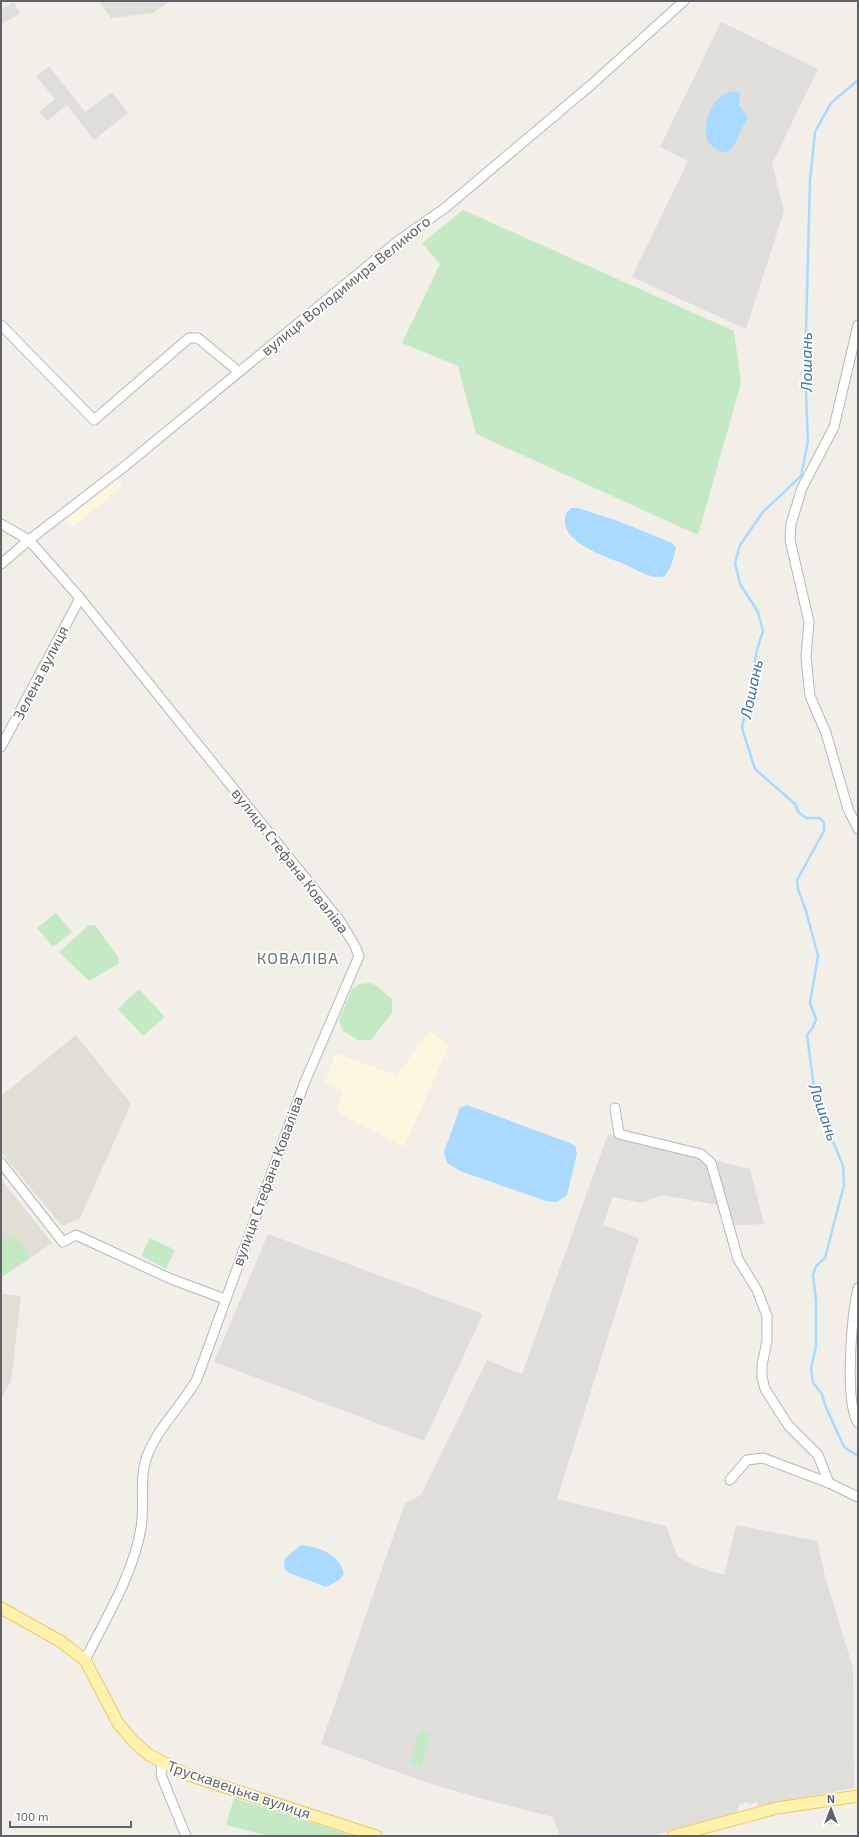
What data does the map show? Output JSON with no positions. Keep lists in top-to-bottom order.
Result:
{
  "streets": {
    "main road": ["Трускавецька вулиця"],
    "street": ["вулиця Володимира Великого", "Зелена вулиця", "вулиця Стефана Коваліва"]
  },
  "crossings": [
    ["вулиця Володимира Великого", "вулиця Стефана Коваліва"],
    ["Зелена вулиця", "вулиця Стефана Коваліва"],
    ["вулиця Стефана Коваліва", "Трускавецька вулиця"]
  ],
  "districts": ["КОВАЛІВА"],
  "water": ["Лошань"],
  "scale_bar": "100 m",
  "north": "top"
}
